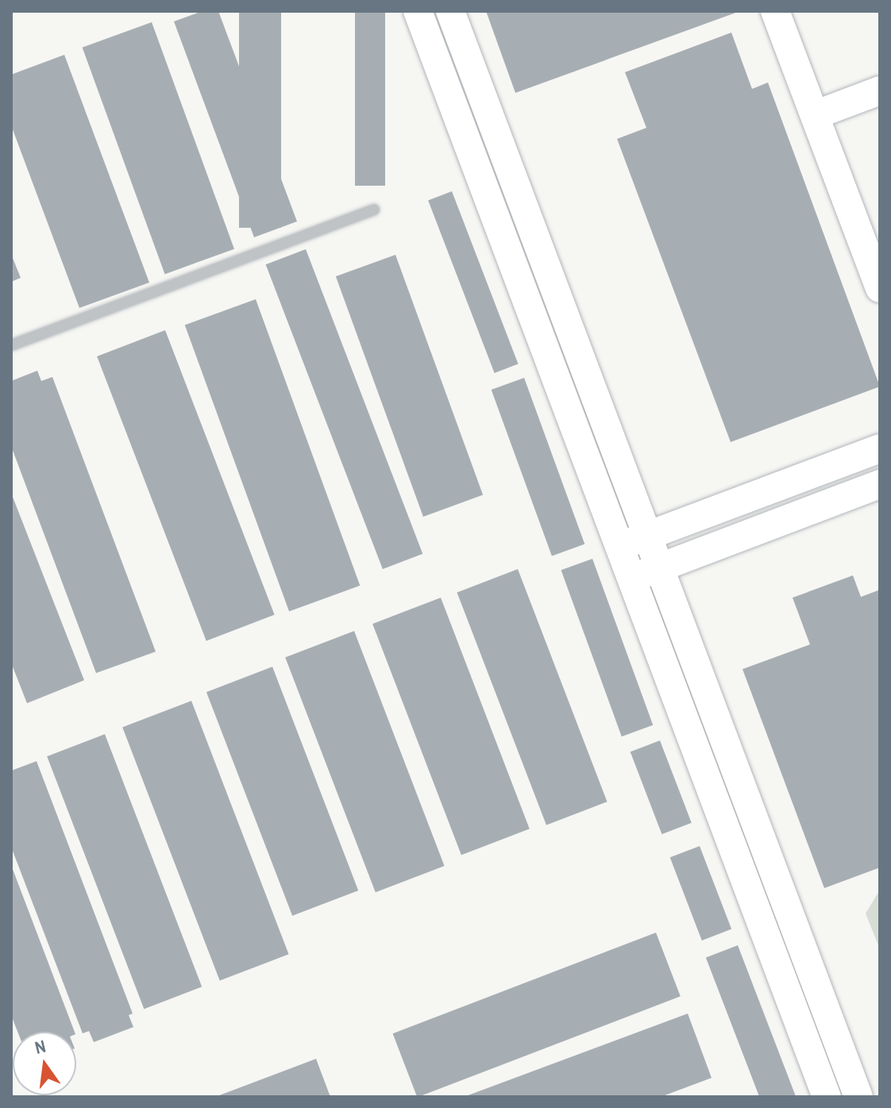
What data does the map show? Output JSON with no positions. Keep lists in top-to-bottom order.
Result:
{
  "north": "top"
}
